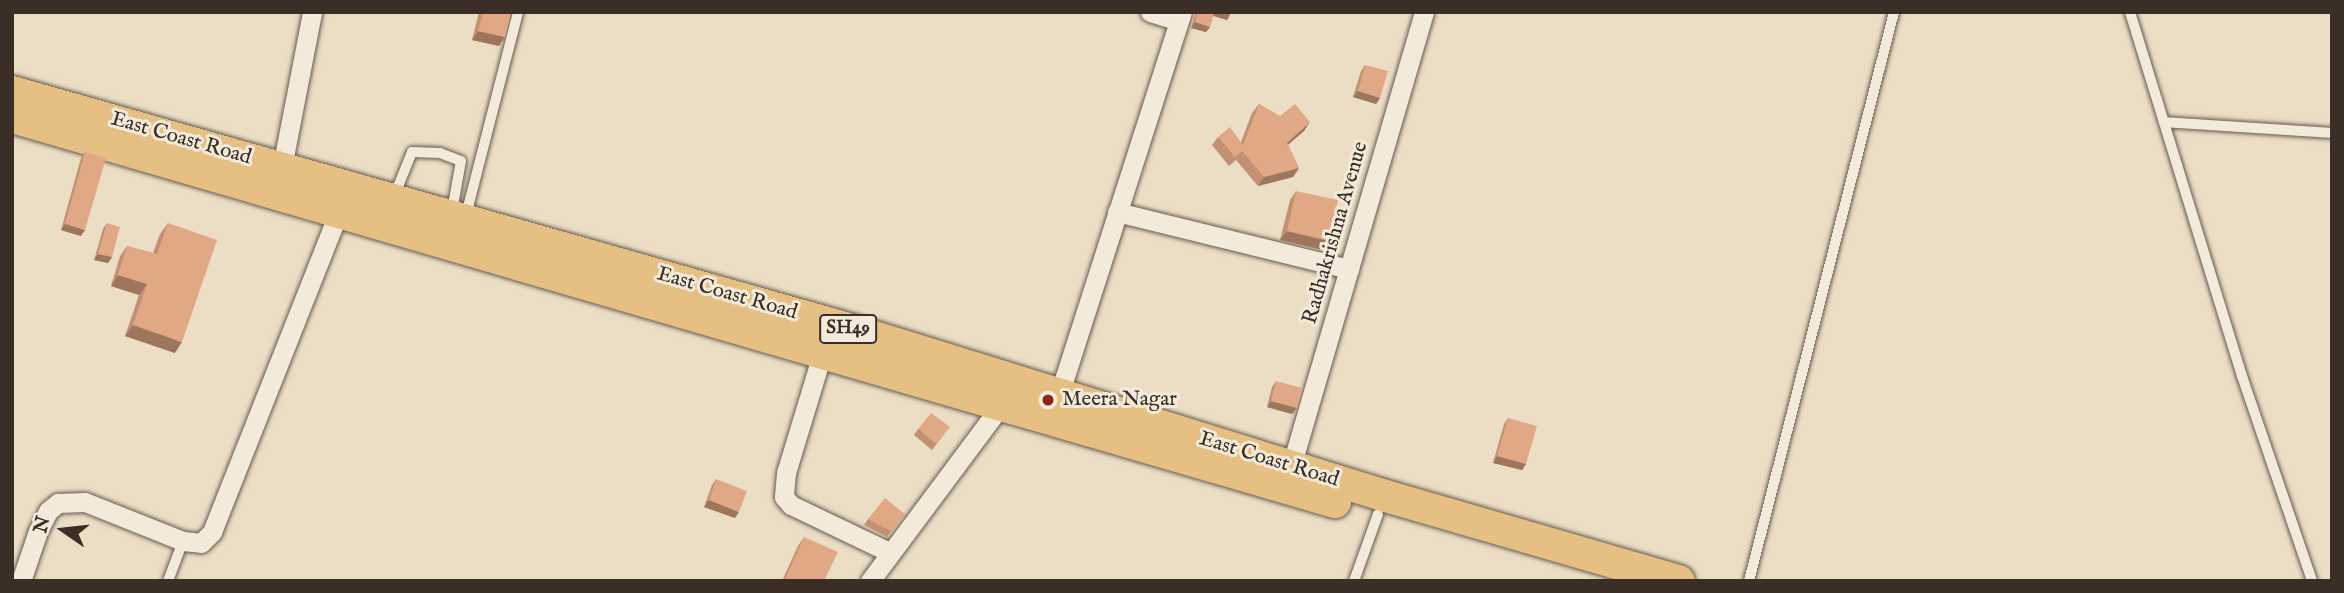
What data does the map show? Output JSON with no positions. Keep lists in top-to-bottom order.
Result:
{
  "streets": {
    "main road": ["East Coast Road", "SH49"],
    "street": ["Radhakrishna Avenue"]
  },
  "crossings": [
    ["East Coast Road", "Radhakrishna Avenue"]
  ],
  "places": ["Meera Nagar"],
  "north": "left"
}
